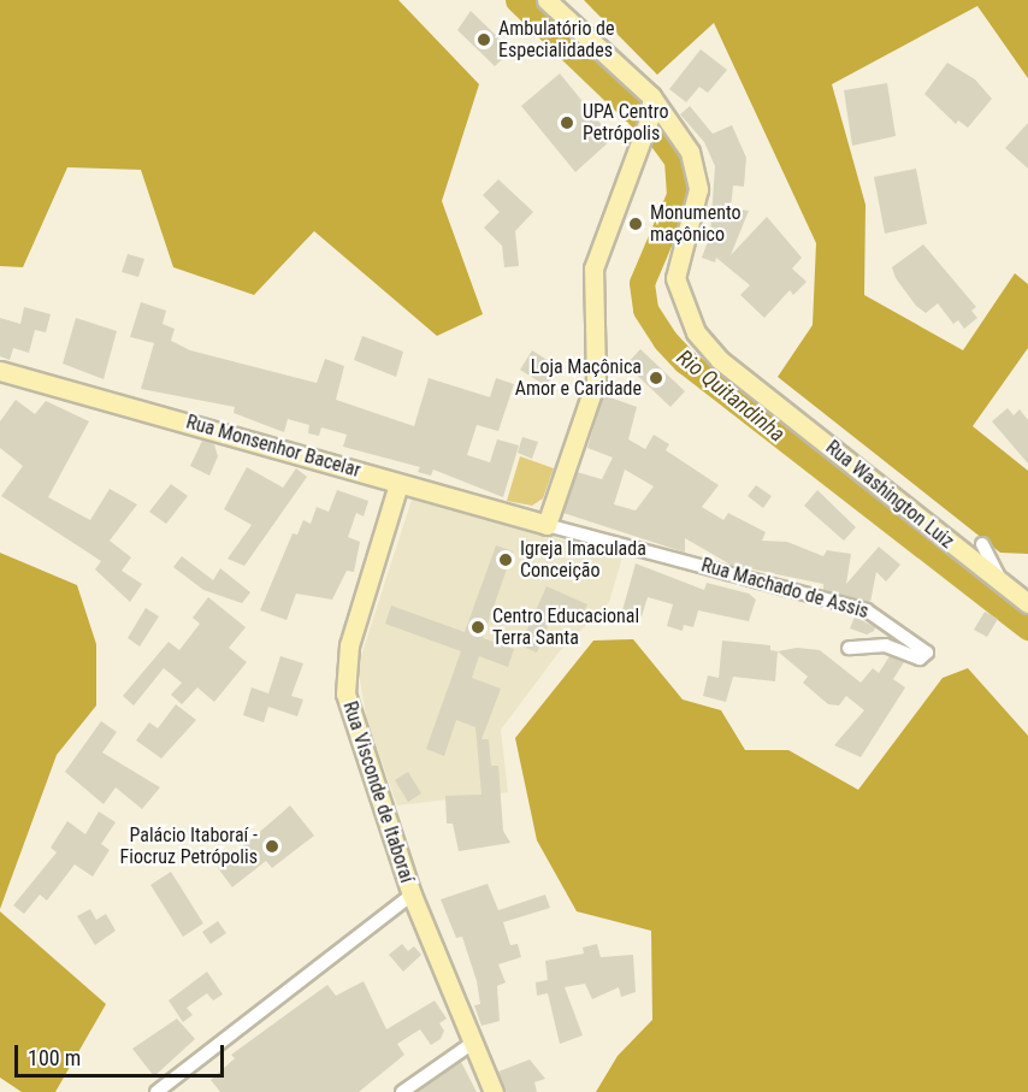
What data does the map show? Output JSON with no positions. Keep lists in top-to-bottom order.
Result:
{
  "streets": {
    "main road": ["Rua Monsenhor Bacelar", "Rua Washington Luiz", "Rua Visconde de Itaboraí"],
    "street": ["Rua Machado de Assis"]
  },
  "crossings": [
    ["Rua Monsenhor Bacelar", "Rua Machado de Assis"],
    ["Rua Monsenhor Bacelar", "Rua Visconde de Itaboraí"]
  ],
  "water": ["Rio Quitandinha"],
  "places": [
    "Ambulatório de Especialidades",
    "UPA Centro Petrópolis",
    "Monumento maçônico",
    "Loja Maçônica Amor e Caridade",
    "Igreja Imaculada Conceição",
    "Centro Educacional Terra Santa",
    "Palácio Itaboraí - Fiocruz Petrópolis"
  ],
  "scale_bar": "100 m"
}
